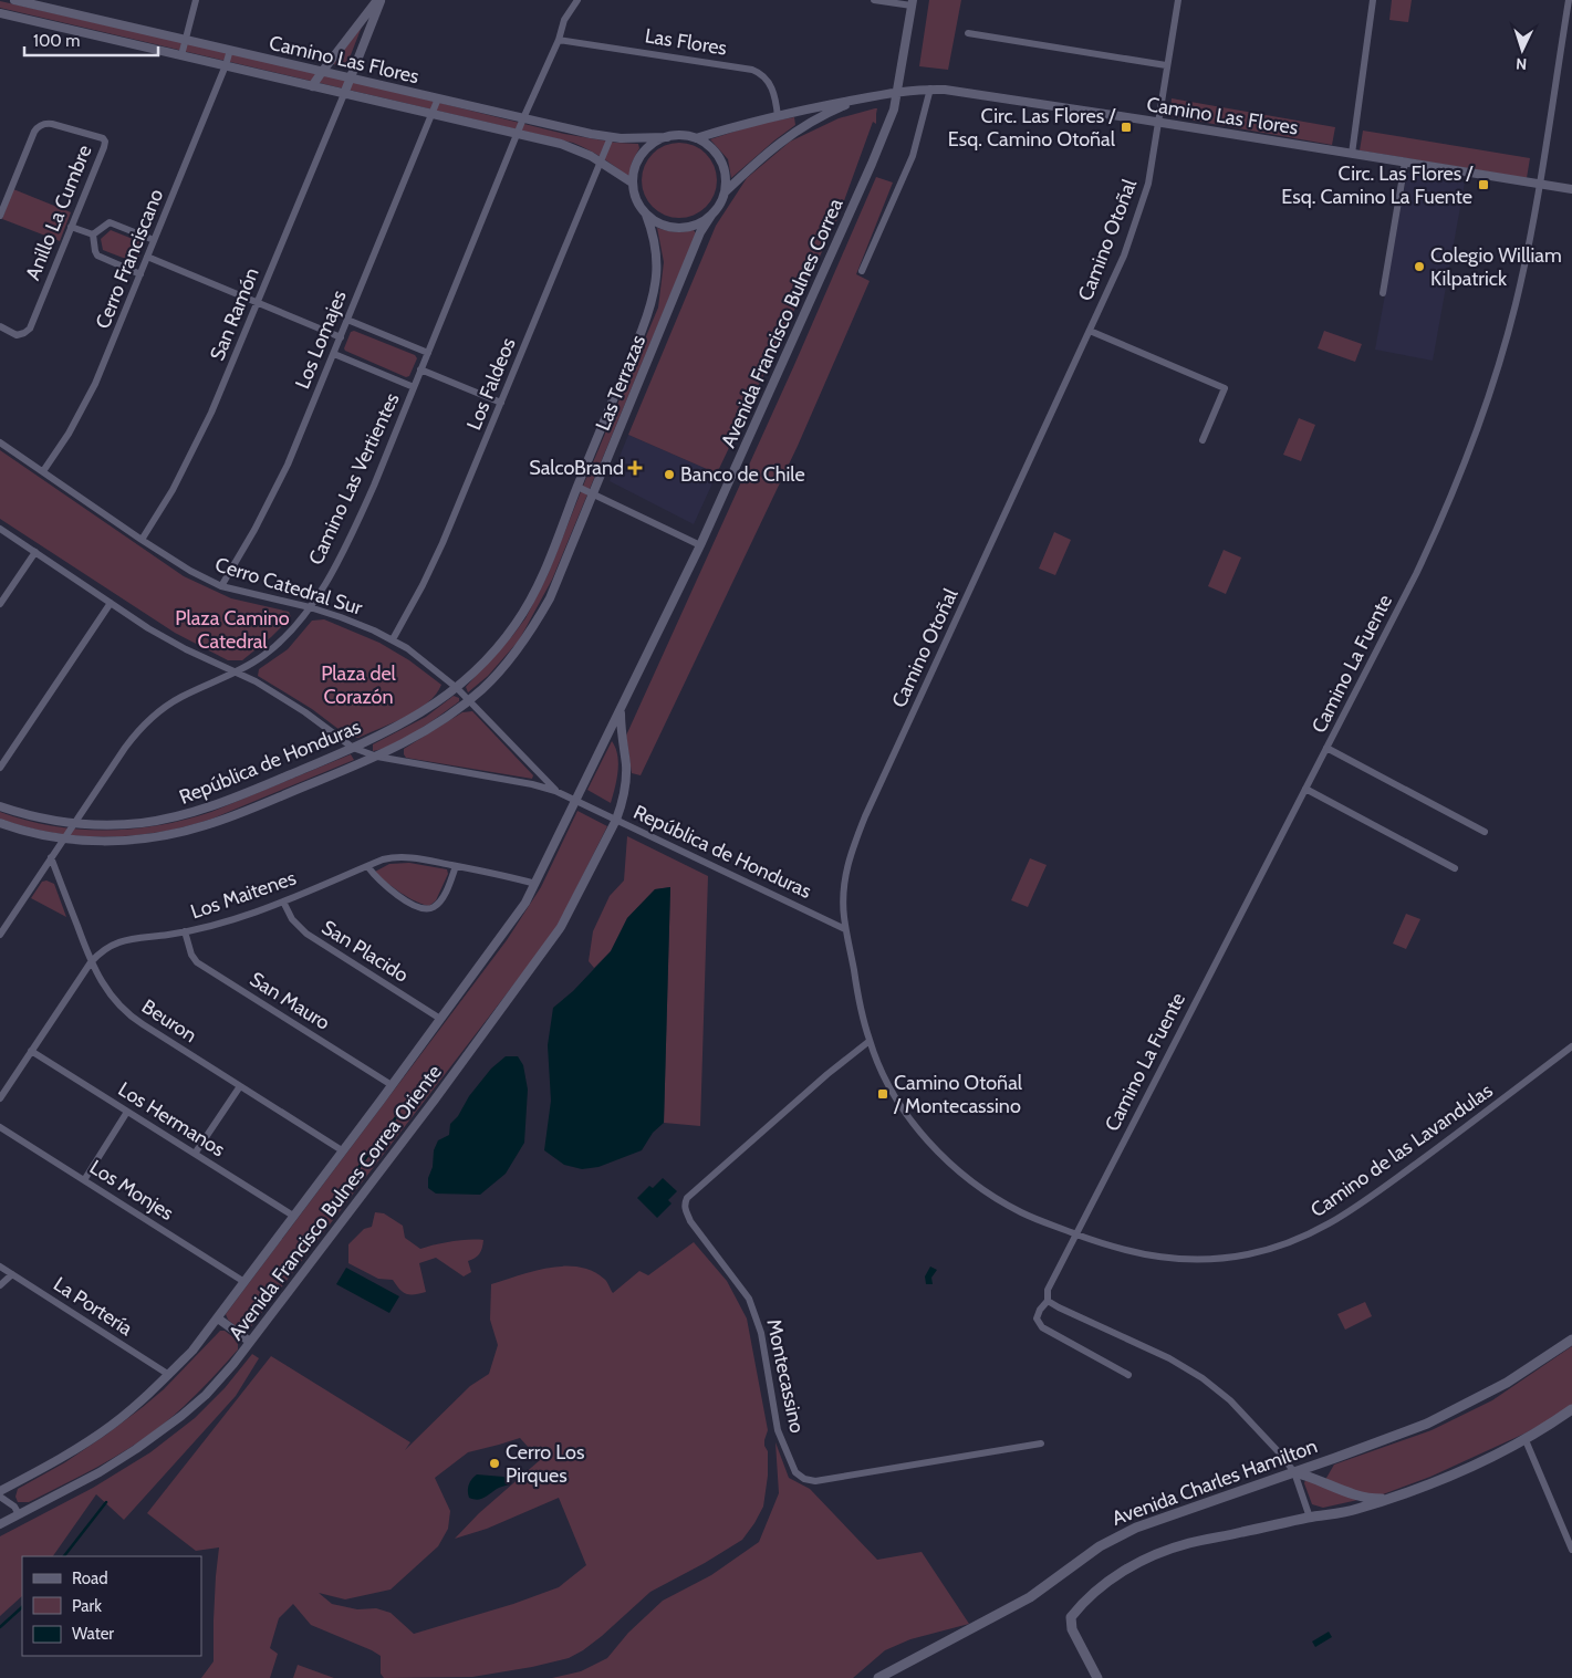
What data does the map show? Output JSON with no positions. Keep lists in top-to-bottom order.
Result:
{
  "streets": {
    "main road": ["Avenida Charles Hamilton"],
    "street": [
      "Las Flores",
      "Camino Las Flores",
      "Anillo La Cumbre",
      "Camino Otoñal",
      "Cerro Franciscano",
      "San Ramón",
      "Avenida Francisco Bulnes Correa",
      "Los Lomajes",
      "Las Terrazas",
      "Los Faldeos",
      "Camino Las Vertientes",
      "Cerro Catedral Sur",
      "Camino La Fuente",
      "República de Honduras",
      "Los Maitenes",
      "San Placido",
      "San Mauro",
      "Beuron",
      "Los Hermanos",
      "Camino de las Lavandulas",
      "Los Monjes",
      "Avenida Francisco Bulnes Correa Oriente",
      "La Portería",
      "Montecassino"
    ]
  },
  "crossings": [
    ["Las Flores", "Camino Las Flores"],
    ["Las Flores", "Camino Las Vertientes"],
    ["Camino Las Flores", "Camino Otoñal"],
    ["Camino Las Flores", "Cerro Franciscano"],
    ["Camino Las Flores", "San Ramón"],
    ["Camino Las Flores", "Avenida Francisco Bulnes Correa"],
    ["Camino Las Flores", "Los Lomajes"],
    ["Camino Las Flores", "Las Terrazas"],
    ["Camino Las Flores", "Los Faldeos"],
    ["Camino Las Flores", "Camino Las Vertientes"],
    ["Camino Las Flores", "Camino La Fuente"],
    ["Camino Otoñal", "Camino La Fuente"],
    ["Camino Otoñal", "República de Honduras"],
    ["Camino Otoñal", "Camino de las Lavandulas"],
    ["Camino Otoñal", "Montecassino"],
    ["Cerro Franciscano", "Cerro Catedral Sur"],
    ["San Ramón", "Cerro Catedral Sur"],
    ["Avenida Francisco Bulnes Correa", "República de Honduras"],
    ["Avenida Francisco Bulnes Correa", "Avenida Francisco Bulnes Correa Oriente"],
    ["Los Lomajes", "Cerro Catedral Sur"],
    ["Las Terrazas", "Cerro Catedral Sur"],
    ["Las Terrazas", "República de Honduras"],
    ["Los Faldeos", "Cerro Catedral Sur"],
    ["Camino Las Vertientes", "Cerro Catedral Sur"],
    ["Camino Las Vertientes", "República de Honduras"],
    ["Camino Las Vertientes", "Beuron"],
    ["Cerro Catedral Sur", "República de Honduras"],
    ["Camino La Fuente", "Camino de las Lavandulas"],
    ["República de Honduras", "Avenida Francisco Bulnes Correa Oriente"],
    ["Los Maitenes", "San Placido"],
    ["Los Maitenes", "San Mauro"],
    ["Los Maitenes", "Beuron"],
    ["Los Maitenes", "Los Hermanos"],
    ["Los Maitenes", "Avenida Francisco Bulnes Correa Oriente"],
    ["San Placido", "Avenida Francisco Bulnes Correa Oriente"],
    ["San Mauro", "Avenida Francisco Bulnes Correa Oriente"],
    ["Beuron", "Avenida Francisco Bulnes Correa Oriente"],
    ["Los Hermanos", "Avenida Francisco Bulnes Correa Oriente"],
    ["Los Monjes", "Avenida Francisco Bulnes Correa Oriente"],
    ["Avenida Francisco Bulnes Correa Oriente", "La Portería"]
  ],
  "parks": ["Plaza Camino Catedral", "Plaza del Corazón"],
  "places": {
    "transit": ["Circ. Las Flores / Esq. Camino Otoñal", "Circ. Las Flores / Esq. Camino La Fuente", "Camino Otoñal / Montecassino"],
    "other": ["Colegio William Kilpatrick", "Banco de Chile", "Cerro Los Pirques"],
    "health": ["SalcoBrand"]
  },
  "legend": ["Road", "Park", "Water"],
  "scale_bar": "100 m",
  "north": "bottom"
}
